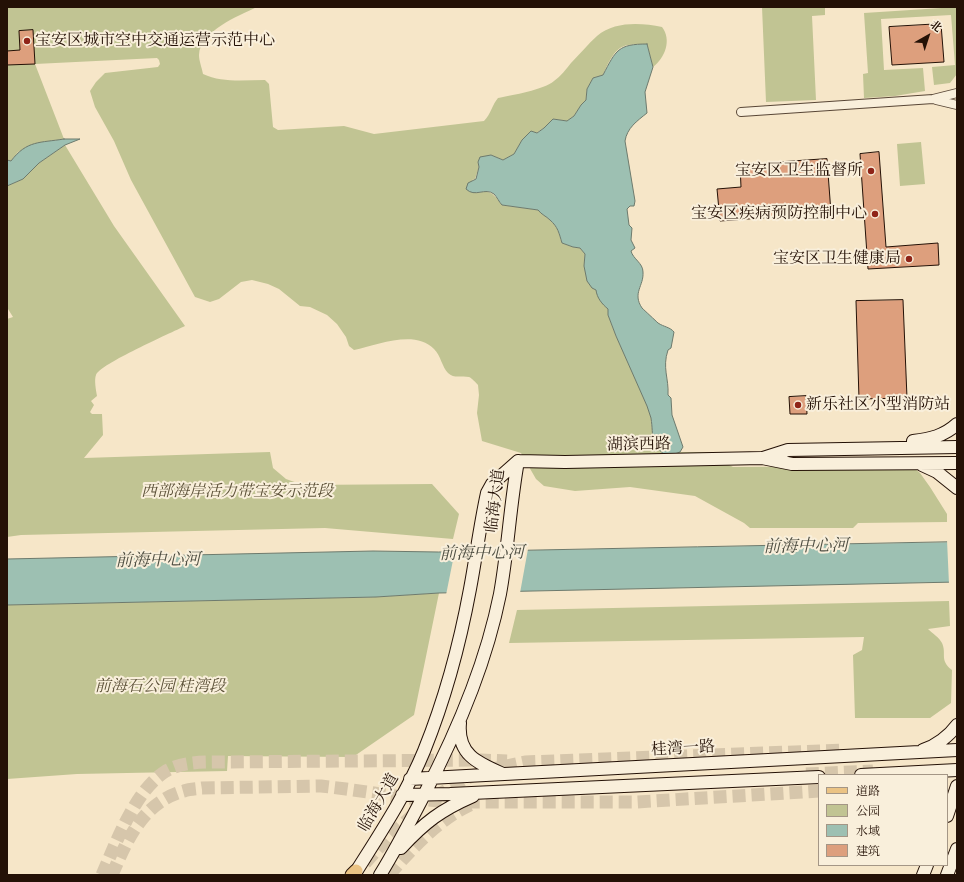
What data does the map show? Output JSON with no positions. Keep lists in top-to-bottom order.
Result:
{
  "streets": {
    "main road": ["湖滨西路", "临海大道", "桂湾一路"]
  },
  "crossings": [
    ["湖滨西路", "临海大道"],
    ["临海大道", "桂湾一路"]
  ],
  "water": ["前海中心河"],
  "parks": ["西部海岸活力带宝安示范段", "前海石公园 桂湾段"],
  "places": [
    "宝安区城市空中交通运营示范中心",
    "宝安区卫生监督所",
    "宝安区疾病预防控制中心",
    "宝安区卫生健康局",
    "新乐社区小型消防站"
  ],
  "legend": [
    "道路",
    "公园",
    "水域",
    "建筑"
  ],
  "north": "top right"
}
